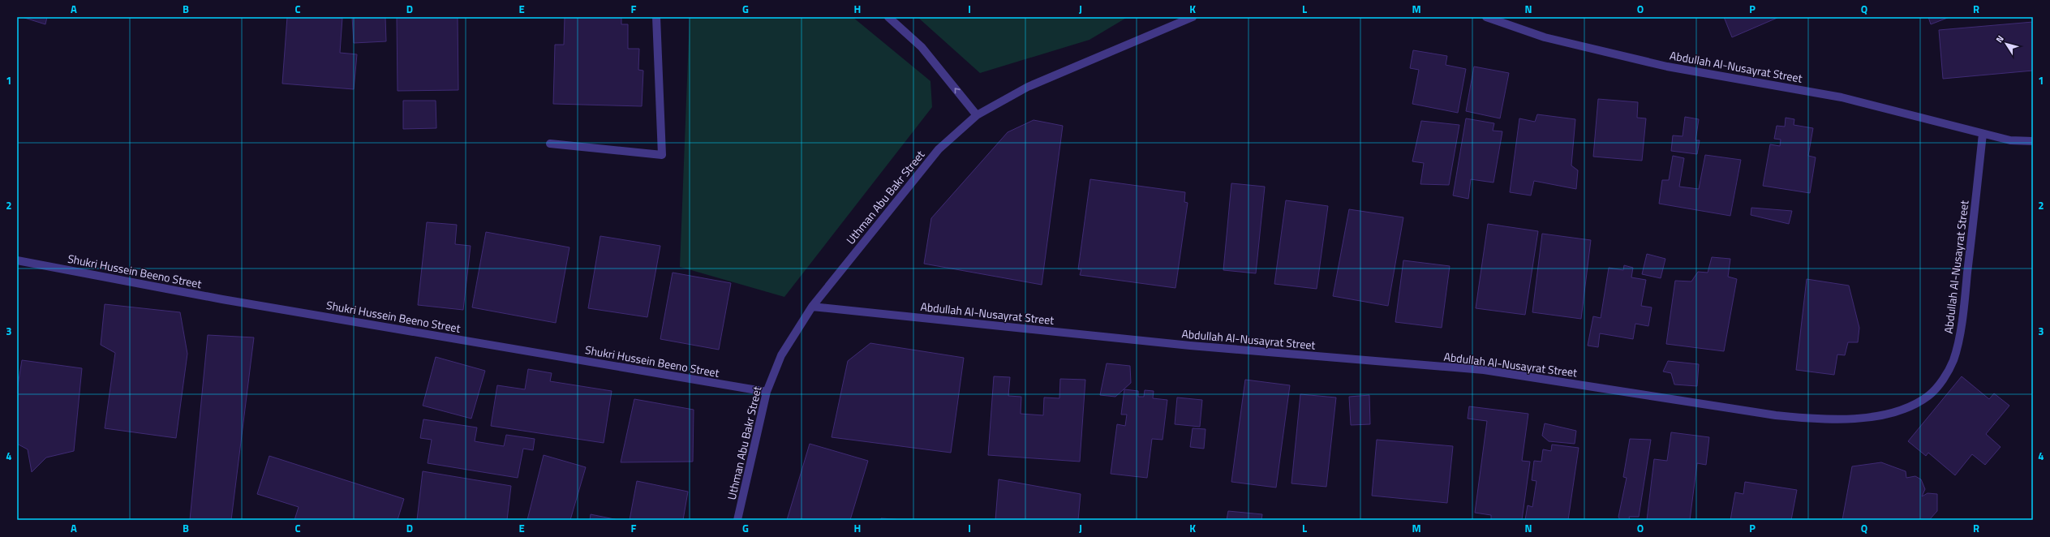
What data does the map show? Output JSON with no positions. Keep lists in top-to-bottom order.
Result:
{
  "streets": {
    "street": ["Abdullah Al-Nusayrat Street", "Uthman Abu Bakr Street", "Shukri Hussein Beeno Street"]
  },
  "crossings": [
    ["Abdullah Al-Nusayrat Street", "Uthman Abu Bakr Street"],
    ["Uthman Abu Bakr Street", "Shukri Hussein Beeno Street"]
  ],
  "north": "top left",
  "grid": {
    "columns": [
      "A",
      "B",
      "C",
      "D",
      "E",
      "F",
      "G",
      "H",
      "I",
      "J",
      "K",
      "L",
      "M",
      "N",
      "O",
      "P",
      "Q",
      "R"
    ],
    "rows": [
      "1",
      "2",
      "3",
      "4"
    ]
  }
}
